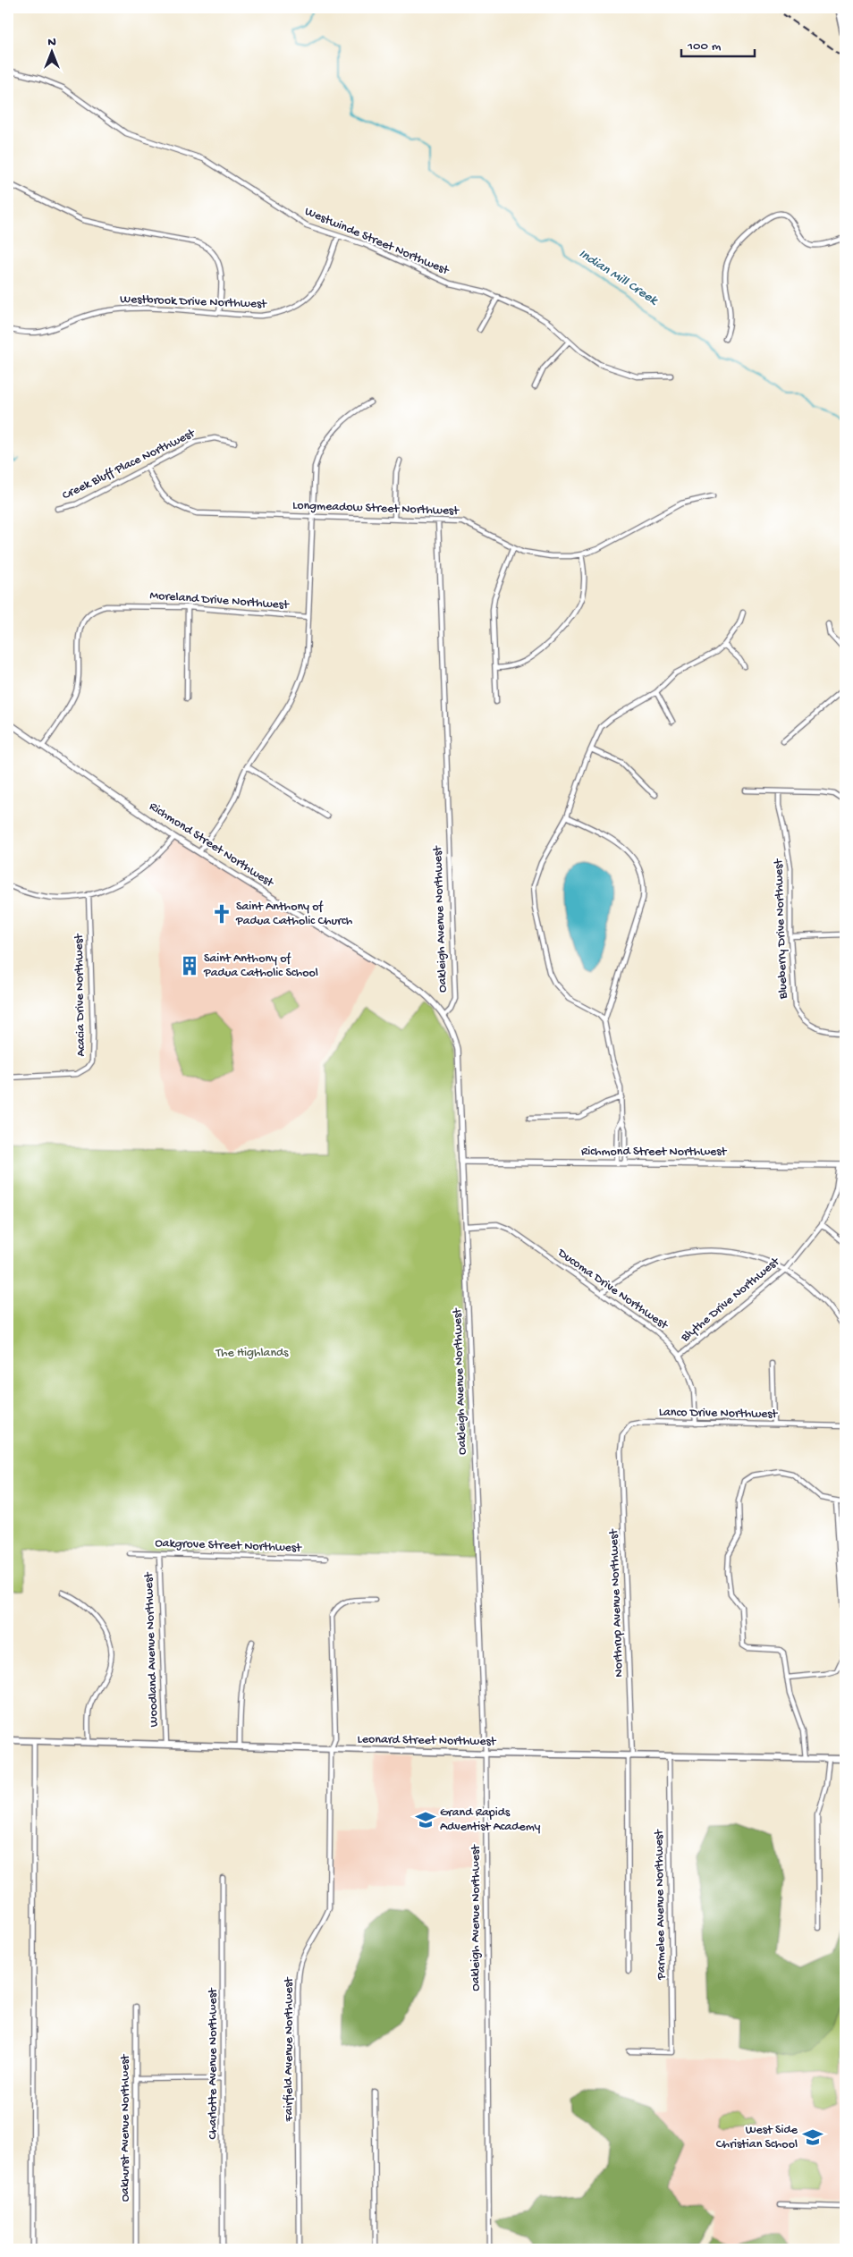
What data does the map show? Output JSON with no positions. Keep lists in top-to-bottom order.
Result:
{
  "streets": {
    "main road": ["Leonard Street Northwest"],
    "street": [
      "Westwinde Street Northwest",
      "Westbrook Drive Northwest",
      "Creek Bluff Place Northwest",
      "Longmeadow Street Northwest",
      "Moreland Drive Northwest",
      "Richmond Street Northwest",
      "Oakleigh Avenue Northwest",
      "Blueberry Drive Northwest",
      "Acacia Drive Northwest",
      "Ducoma Drive Northwest",
      "Blythe Drive Northwest",
      "Lanco Drive Northwest",
      "Oakgrove Street Northwest",
      "Northrup Avenue Northwest",
      "Woodland Avenue Northwest",
      "Parmelee Avenue Northwest",
      "Fairfield Avenue Northwest",
      "Charlotte Avenue Northwest",
      "Oakhurst Avenue Northwest"
    ]
  },
  "crossings": [
    ["Westwinde Street Northwest", "Westbrook Drive Northwest"],
    ["Creek Bluff Place Northwest", "Longmeadow Street Northwest"],
    ["Longmeadow Street Northwest", "Oakleigh Avenue Northwest"],
    ["Moreland Drive Northwest", "Richmond Street Northwest"],
    ["Richmond Street Northwest", "Oakleigh Avenue Northwest"],
    ["Richmond Street Northwest", "Blythe Drive Northwest"],
    ["Oakleigh Avenue Northwest", "Ducoma Drive Northwest"],
    ["Oakleigh Avenue Northwest", "Leonard Street Northwest"],
    ["Ducoma Drive Northwest", "Blythe Drive Northwest"],
    ["Ducoma Drive Northwest", "Lanco Drive Northwest"],
    ["Lanco Drive Northwest", "Northrup Avenue Northwest"],
    ["Oakgrove Street Northwest", "Woodland Avenue Northwest"],
    ["Northrup Avenue Northwest", "Leonard Street Northwest"],
    ["Woodland Avenue Northwest", "Leonard Street Northwest"],
    ["Leonard Street Northwest", "Parmelee Avenue Northwest"],
    ["Leonard Street Northwest", "Fairfield Avenue Northwest"]
  ],
  "water": ["Indian Mill Creek"],
  "parks": ["The Highlands"],
  "places": {
    "church": ["Saint Anthony of Padua Catholic Church"],
    "building": ["Saint Anthony of Padua Catholic School"],
    "school or university": ["Grand Rapids Adventist Academy", "West Side Christian School"]
  },
  "scale_bar": "100 m",
  "north": "top"
}
